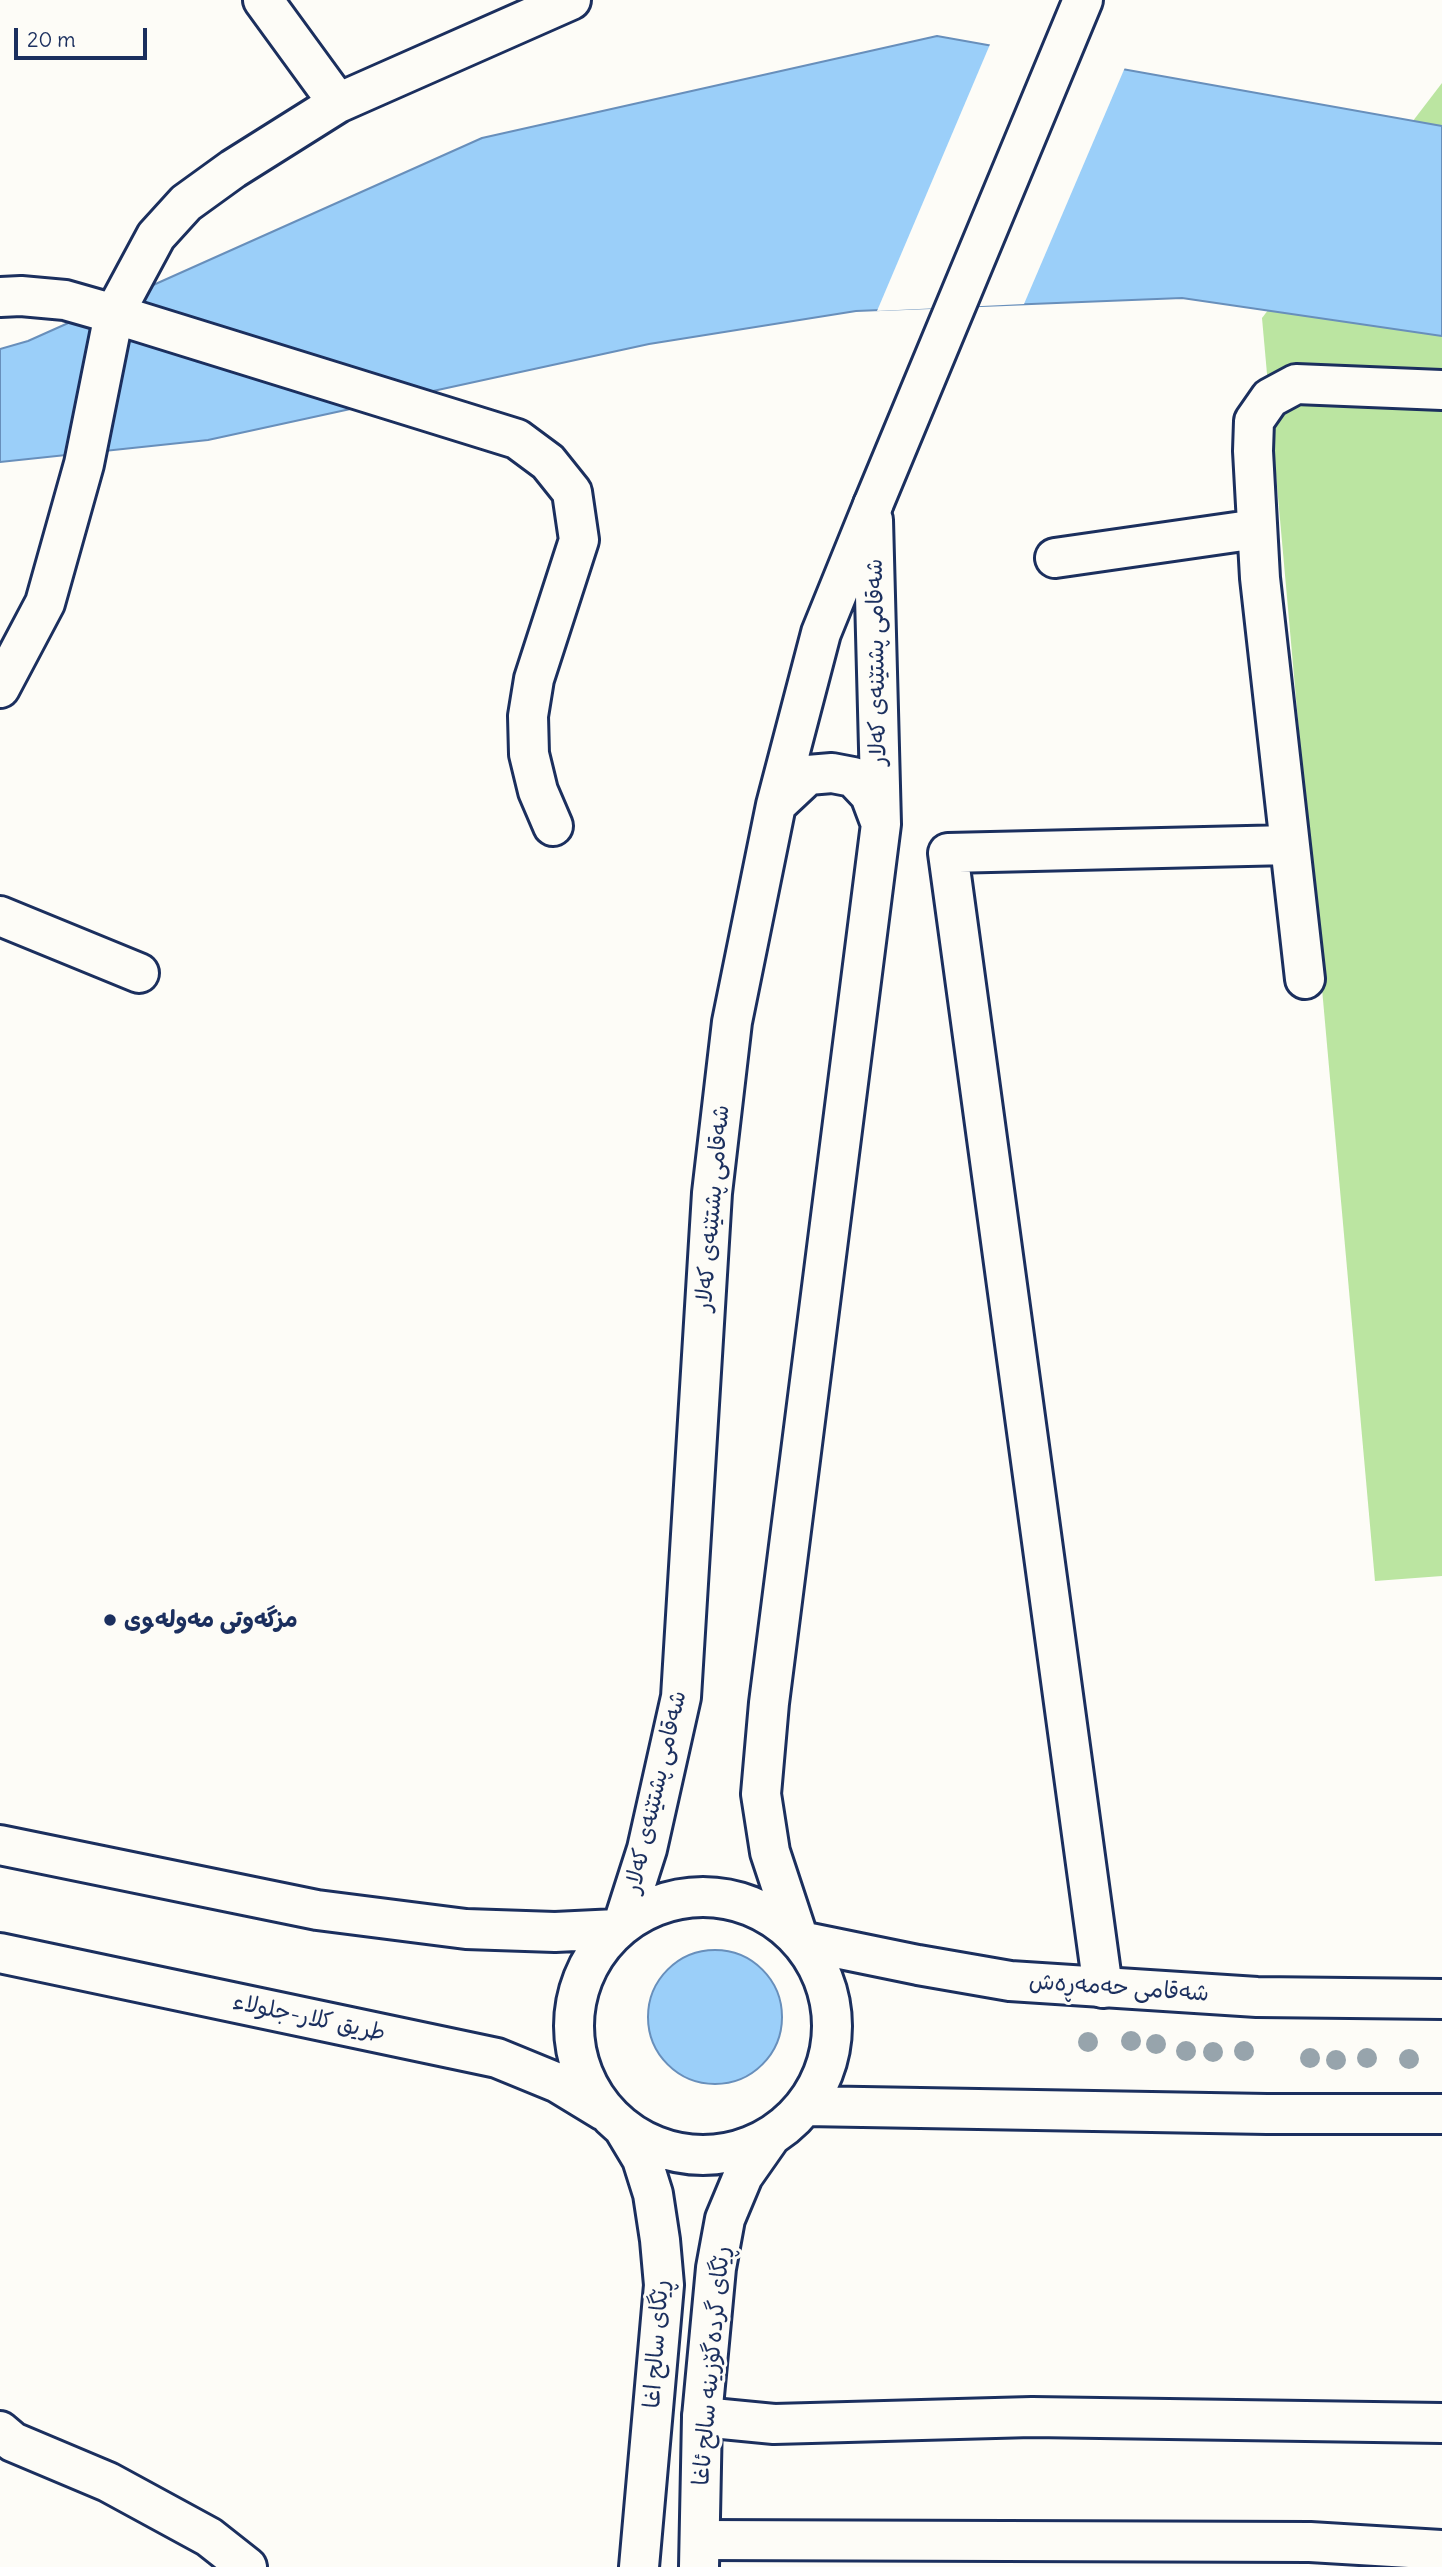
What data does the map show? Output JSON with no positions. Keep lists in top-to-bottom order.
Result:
{
  "streets": {
    "main road": [
      "شەقامی پشتێنەی کەلار",
      "شەقامی حەمەڕەش",
      "طريق كلار-جلولاء",
      "ڕێگای سالح اغا",
      "ڕێگای گردەگۆزینە سالح ئاغا"
    ]
  },
  "crossings": [
    ["شەقامی پشتێنەی کەلار", "شەقامی حەمەڕەش"],
    ["شەقامی پشتێنەی کەلار", "ڕێگای سالح اغا"],
    ["طريق كلار-جلولاء", "ڕێگای سالح اغا"],
    ["طريق كلار-جلولاء", "ڕێگای گردەگۆزینە سالح ئاغا"]
  ],
  "places": ["مزگەوتی مەولەوی"],
  "scale_bar": "20 m"
}
